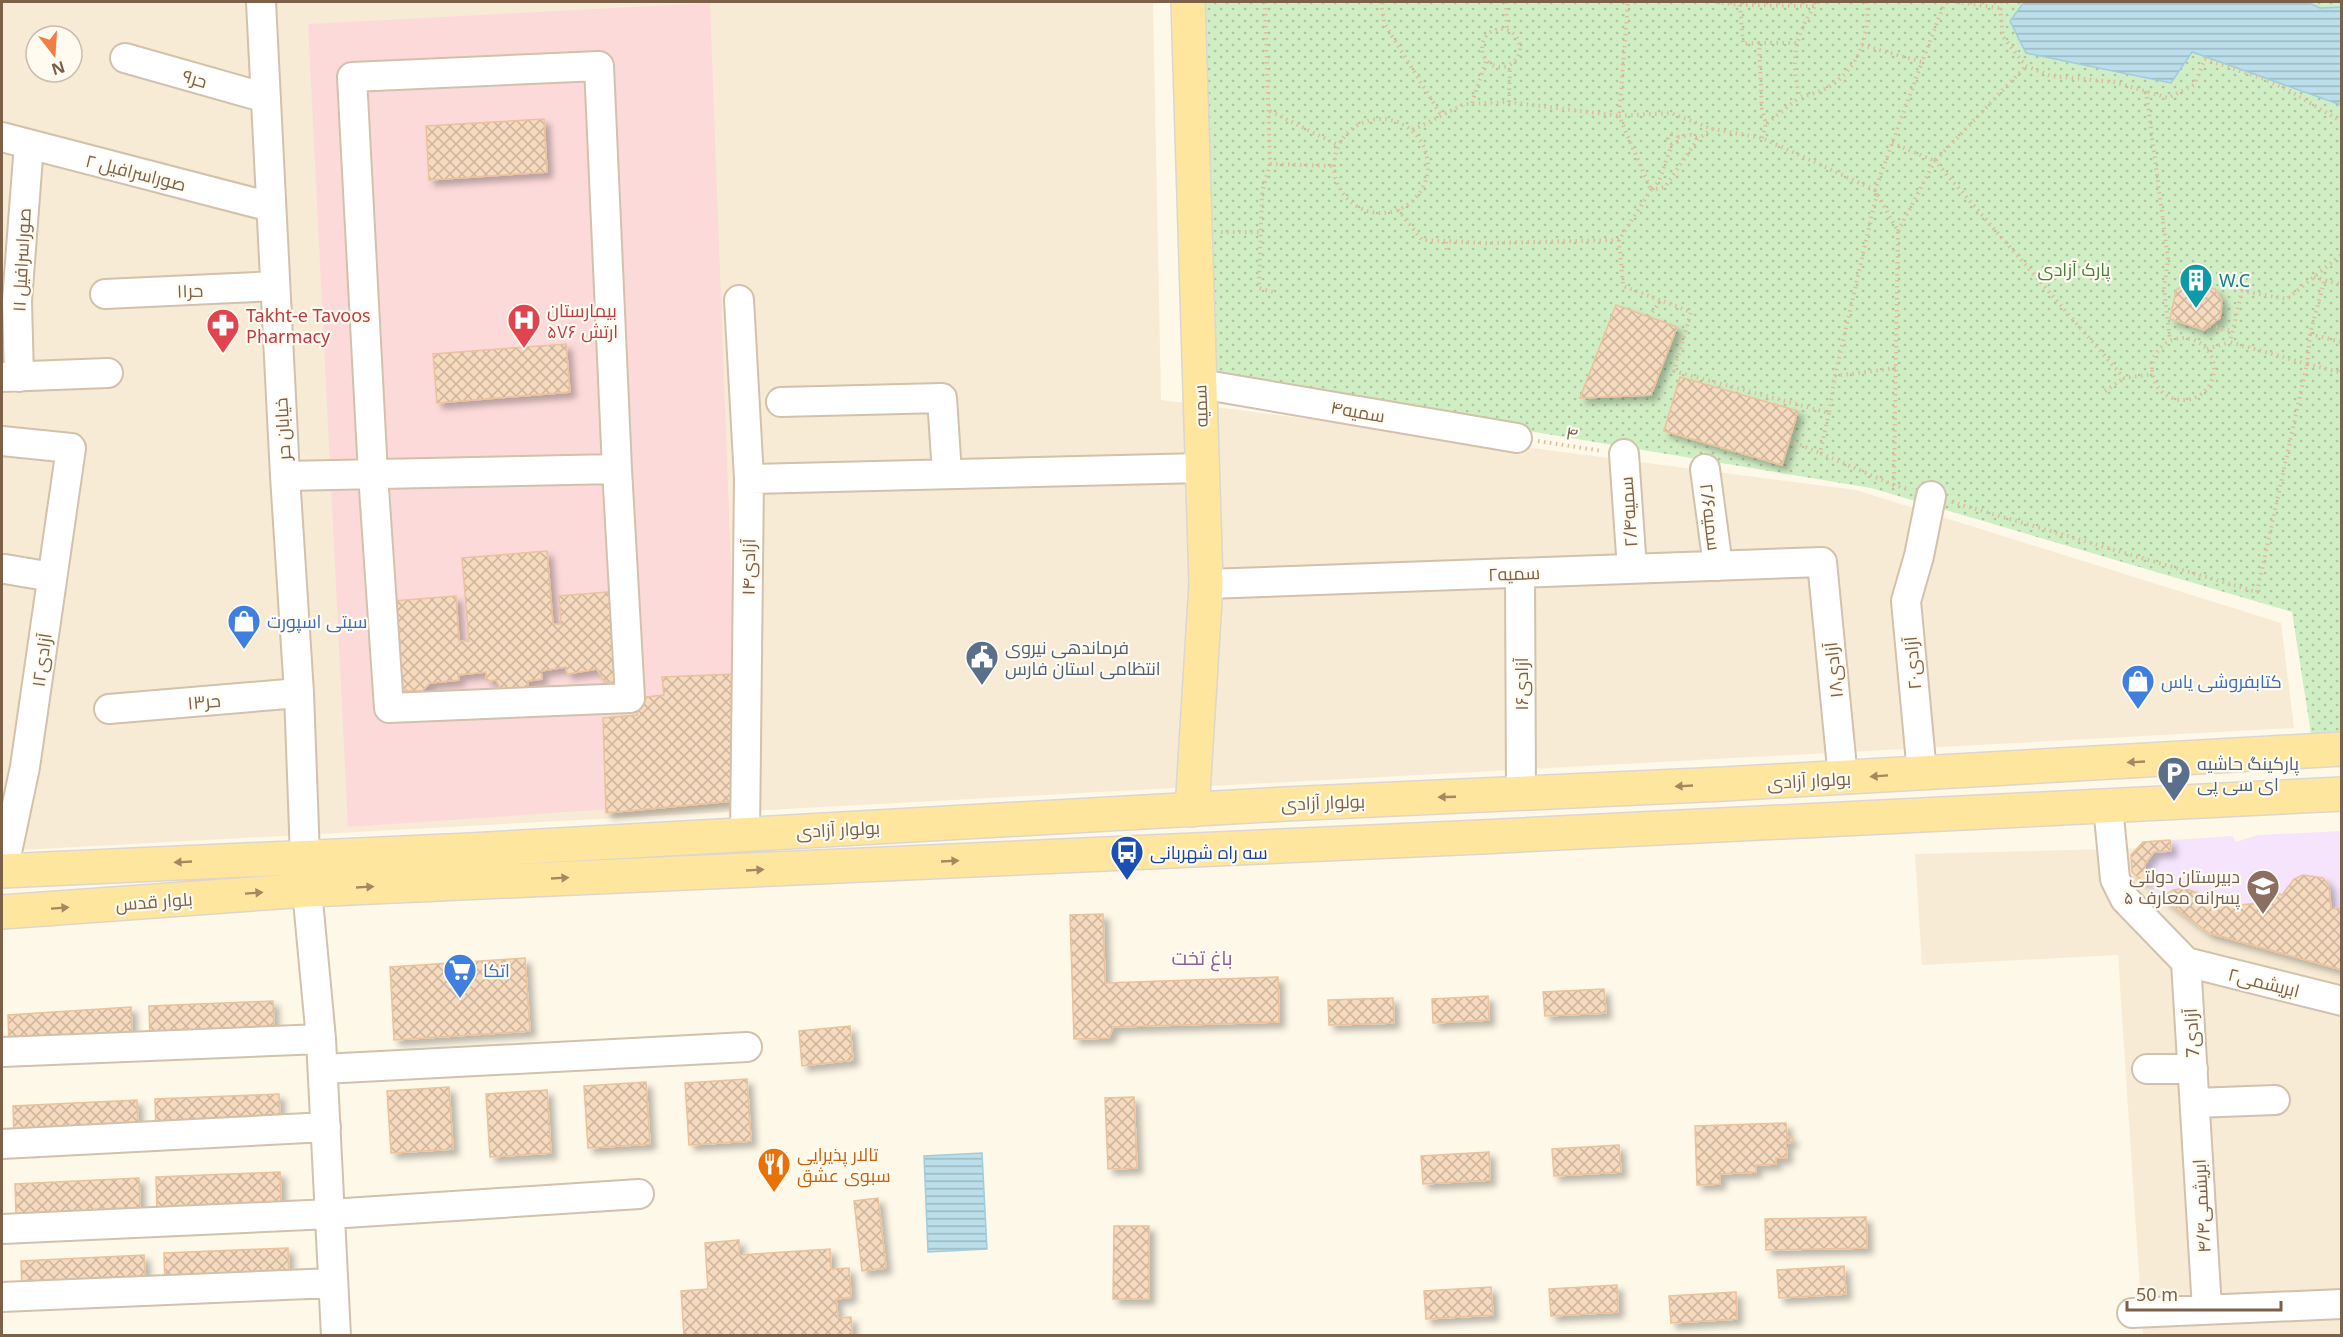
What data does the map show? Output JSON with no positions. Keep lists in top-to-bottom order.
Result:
{
  "streets": {
    "main road": ["سمیه", "بولوار آزادی", "بلوار قدس"],
    "street": [
      "حر۹",
      "صوراسرافیل ۲",
      "صوراسرافیل ۱۱",
      "حر۱۱",
      "سمیه۴",
      "خیابان حر",
      "سمیه۲/۴",
      "سمیه۲/۶",
      "آزادی۱۴",
      "۲سمیه",
      "آزادی۱۲",
      "آزادی۲۰",
      "آزادی۱۸",
      "آزادی۱۶",
      "حر۱۳",
      "ابریشمی۲",
      "7آزادی",
      "ابریشمی۴/۴"
    ],
    "path": ["۴"]
  },
  "crossings": [
    ["حر۹", "خیابان حر"],
    ["صوراسرافیل ۲", "صوراسرافیل ۱۱"],
    ["صوراسرافیل ۲", "خیابان حر"],
    ["حر۱۱", "خیابان حر"],
    ["سمیه", "سمیه۴"],
    ["سمیه", "۲سمیه"],
    ["سمیه", "بولوار آزادی"],
    ["سمیه۴", "۴"],
    ["خیابان حر", "حر۱۳"],
    ["خیابان حر", "بولوار آزادی"],
    ["خیابان حر", "بلوار قدس"],
    ["۴", "سمیه۲/۴"],
    ["سمیه۲/۴", "۲سمیه"],
    ["سمیه۲/۶", "۲سمیه"],
    ["آزادی۱۴", "بولوار آزادی"],
    ["۲سمیه", "آزادی۱۸"],
    ["۲سمیه", "آزادی۱۶"],
    ["آزادی۱۲", "بلوار قدس"],
    ["آزادی۲۰", "بولوار آزادی"],
    ["آزادی۱۸", "بولوار آزادی"],
    ["آزادی۱۶", "بولوار آزادی"],
    ["بولوار آزادی", "بلوار قدس"],
    ["ابریشمی۲", "7آزادی"],
    ["7آزادی", "ابریشمی۴/۴"]
  ],
  "districts": ["باغ تخت"],
  "parks": ["پارک آزادی"],
  "places": {
    "building": ["W.C"],
    "hospital": ["بیمارستان ۵۷۶ ارتش"],
    "pharmacy": ["Takht-e Tavoos Pharmacy"],
    "shop": ["سیتی اسپورت", "کتابفروشی یاس"],
    "public building": ["فرماندهی نیروی انتظامی استان فارس"],
    "parking": ["پارکینگ حاشیه ای سی پی"],
    "bus stop": ["سه راه شهربانی"],
    "school or university": ["دبیرستان دولتی پسرانه معارف ۵"],
    "supermarket": ["اتکا"],
    "restaurant": ["تالار پذیرایی سبوی عشق"]
  },
  "scale_bar": "50 m",
  "north": "bottom"
}
